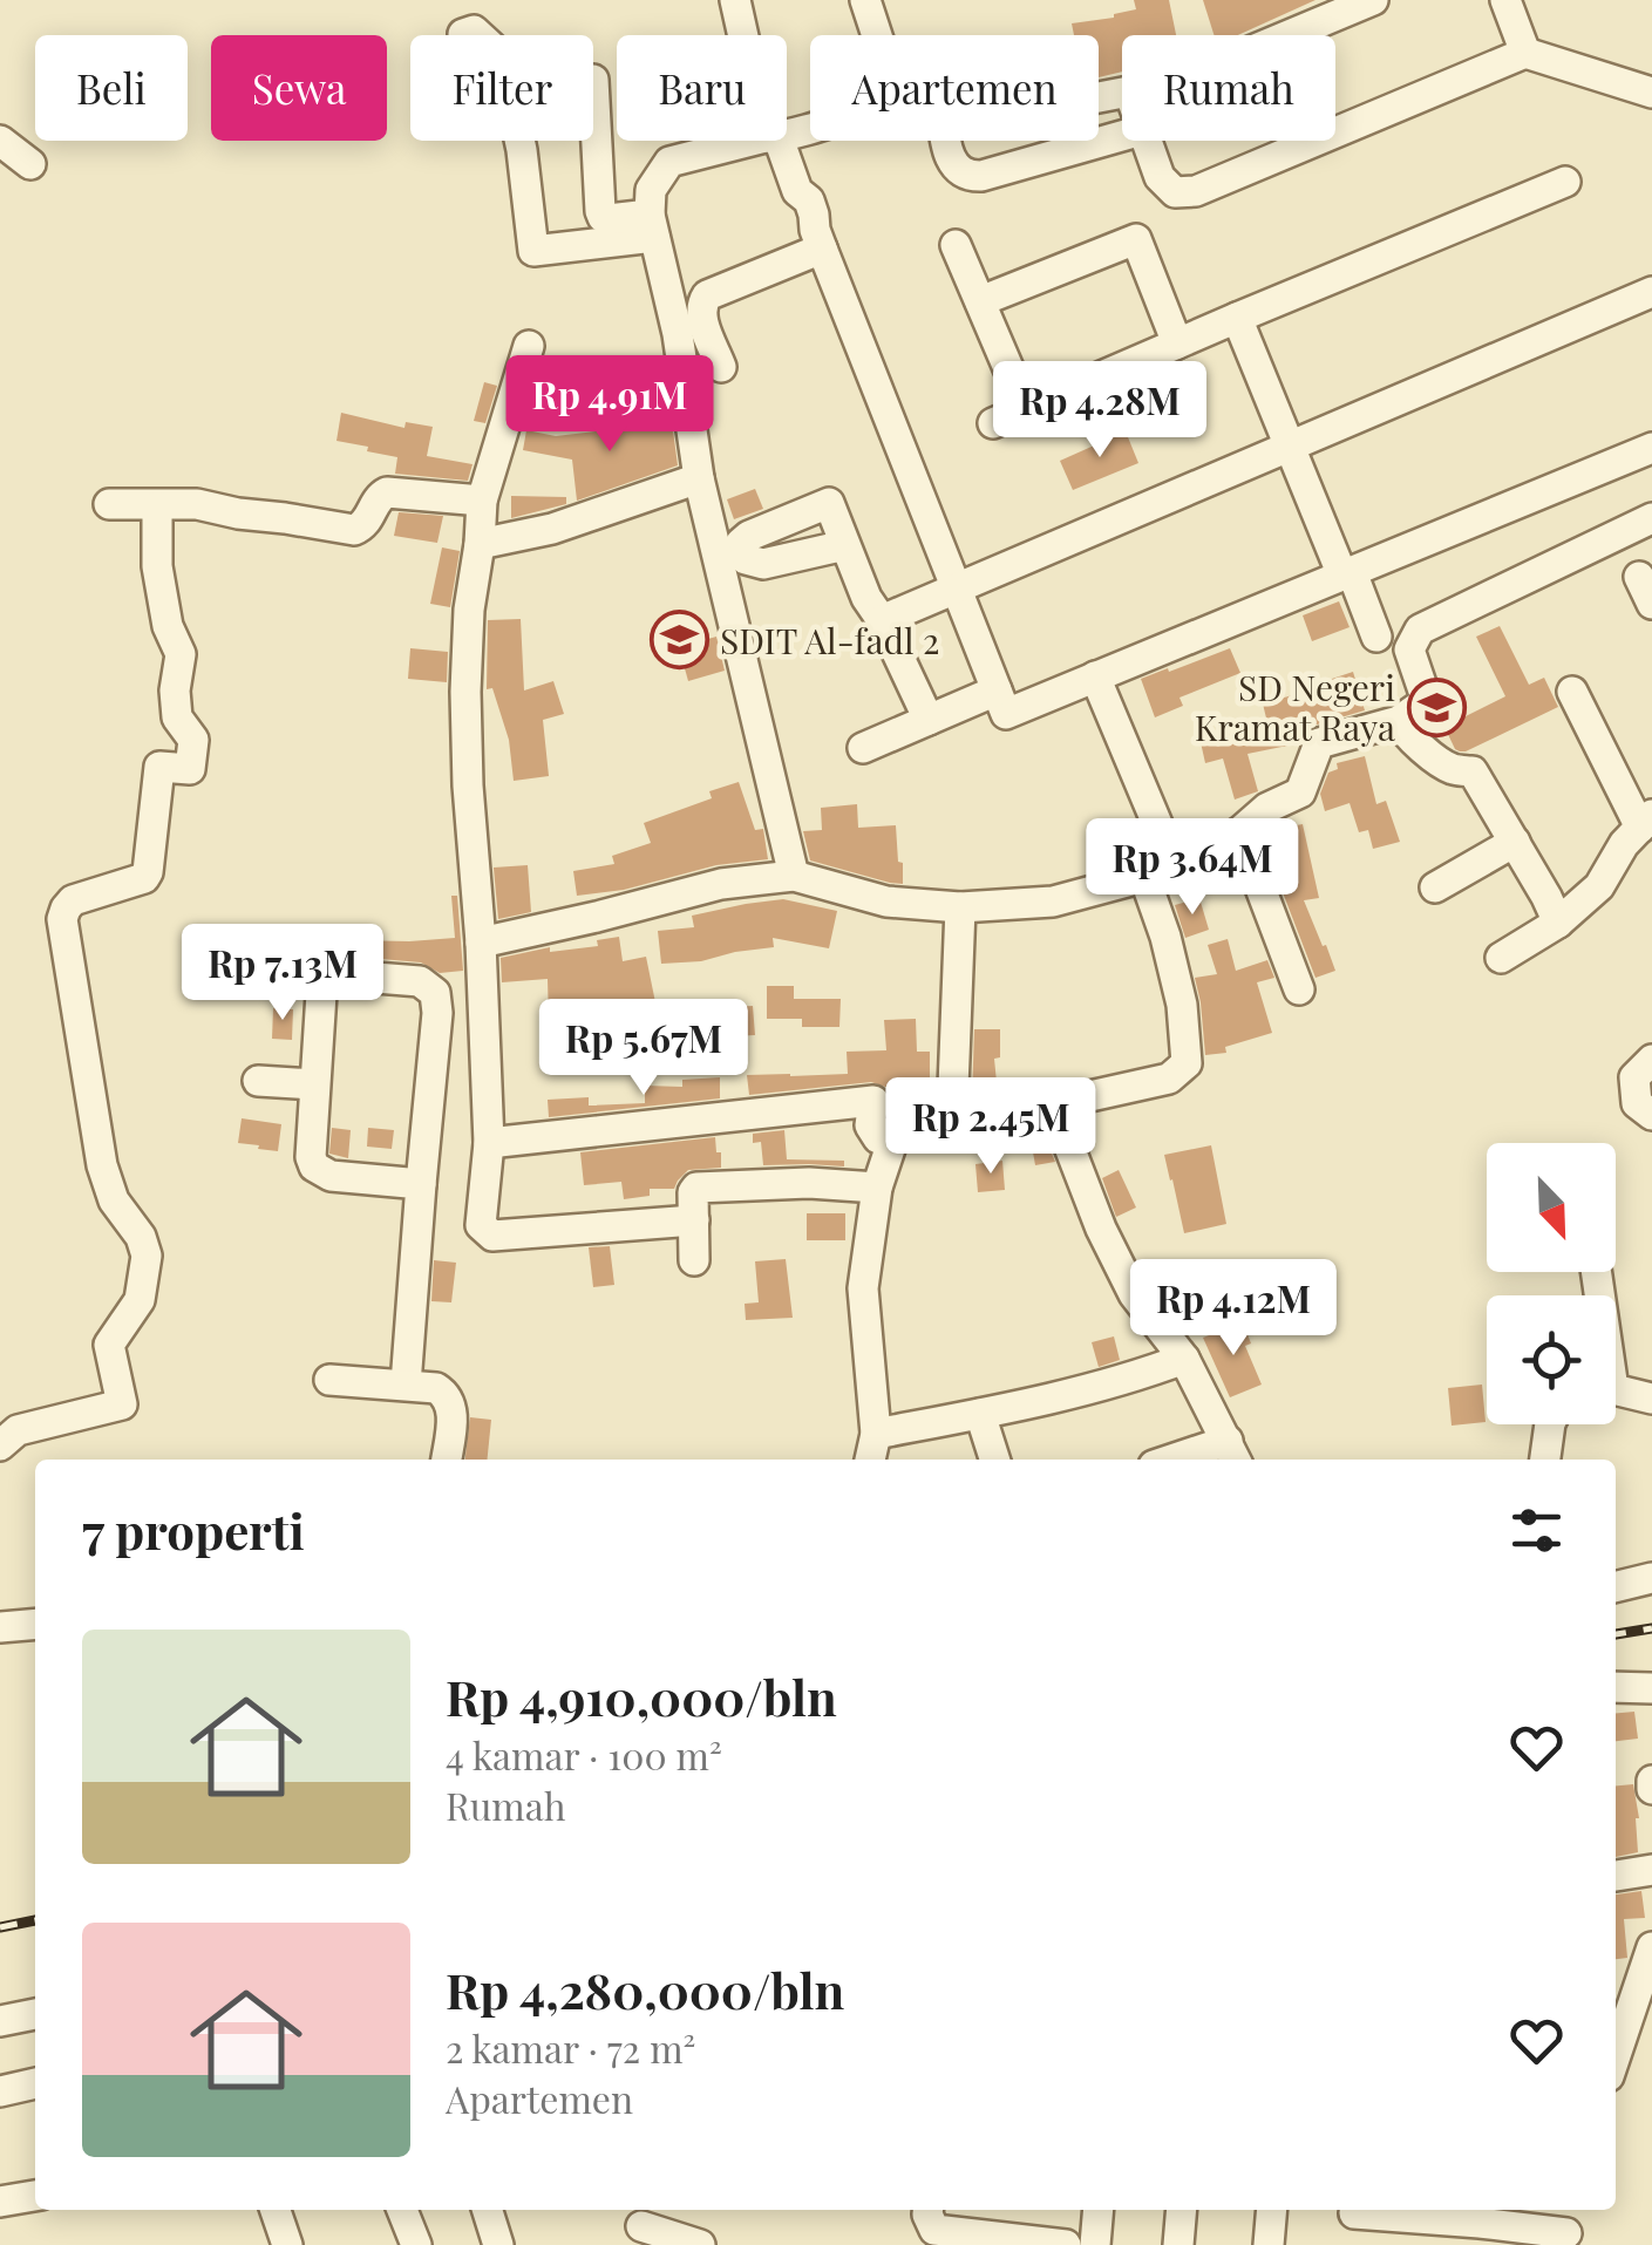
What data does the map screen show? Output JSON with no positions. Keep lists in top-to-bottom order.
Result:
{
  "places": {
    "school or university": ["SDIT Al-fadl 2", "SD Negeri Kramat Raya"]
  },
  "north": "bottom right",
  "page": {
    "chip": [
      "Beli",
      "Sewa",
      "Filter",
      "Baru",
      "Apartemen",
      "Rumah"
    ],
    "price": [
      "Rp 4.91M",
      "Rp 4.28M",
      "Rp 3.64M",
      "Rp 7.13M",
      "Rp 5.67M",
      "Rp 2.45M",
      "Rp 4.12M"
    ],
    "heading": "7 properti",
    "list": [
      {
        "name": "Rp 4,910,000/bln",
        "note": "4 kamar · 100 m² · Rumah"
      },
      {
        "name": "Rp 4,280,000/bln",
        "note": "2 kamar · 72 m² · Apartemen"
      }
    ]
  }
}
